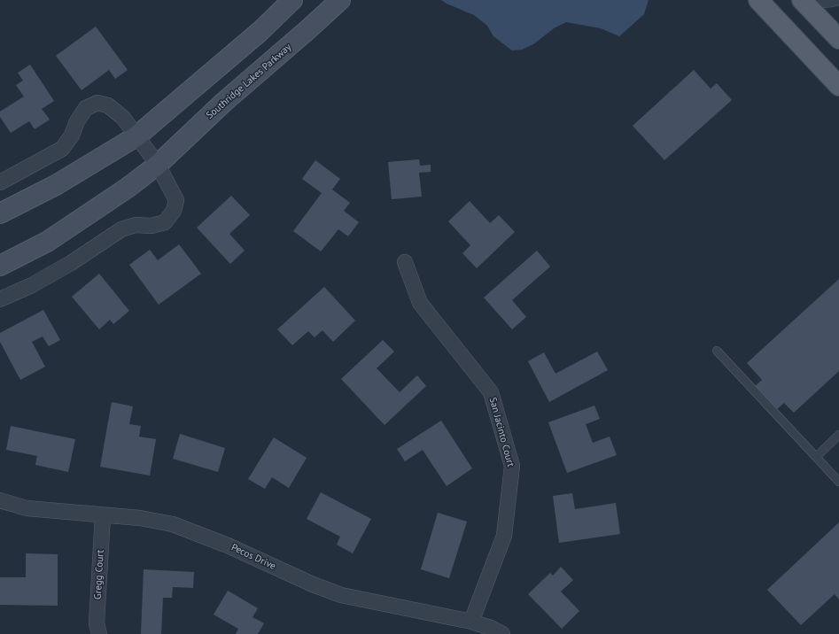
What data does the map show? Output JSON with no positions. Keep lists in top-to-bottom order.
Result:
{
  "streets": {
    "street": [
      "Southridge Lakes Parkway",
      "San Jacinto Court",
      "Pecos Drive",
      "Gregg Court"
    ]
  },
  "crossings": [
    ["San Jacinto Court", "Pecos Drive"],
    ["Pecos Drive", "Gregg Court"]
  ]
}
